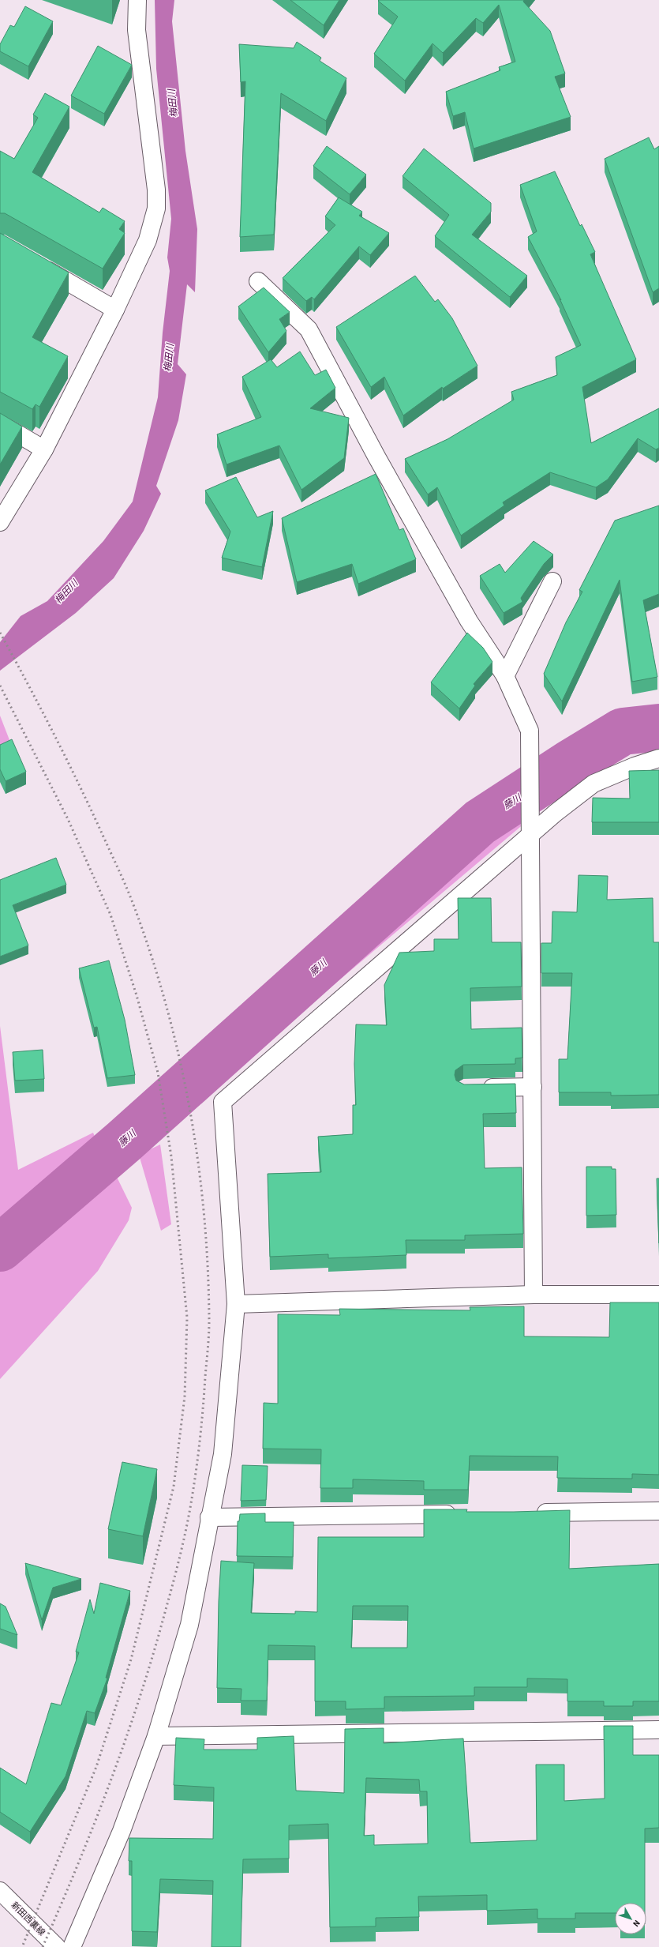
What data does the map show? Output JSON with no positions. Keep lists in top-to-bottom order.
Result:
{
  "streets": {
    "street": ["新田西裏線"]
  },
  "water": ["梅田川", "藤川"],
  "north": "bottom right"
}
